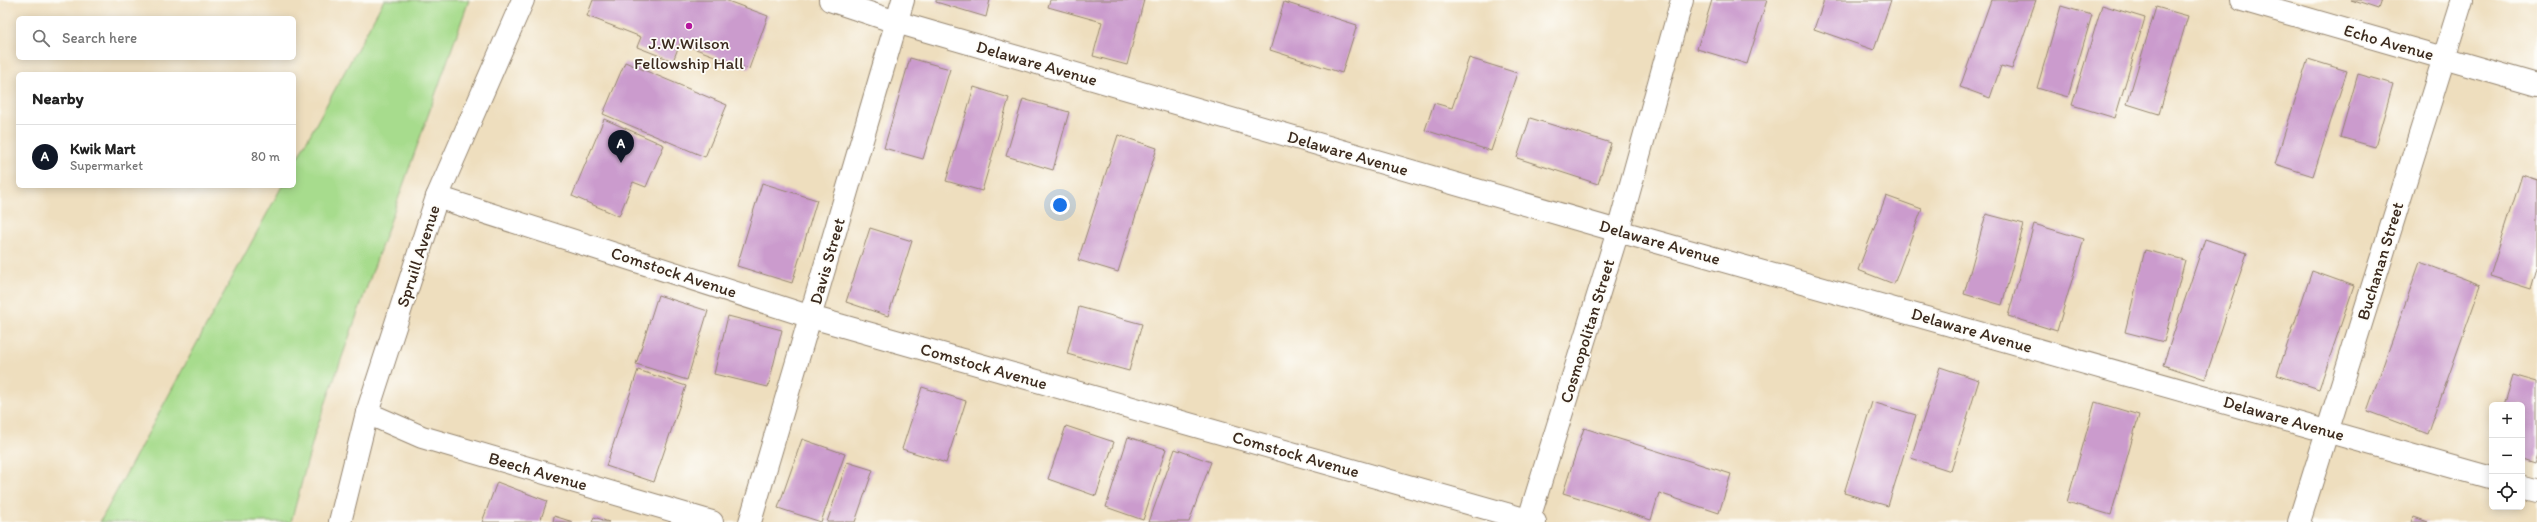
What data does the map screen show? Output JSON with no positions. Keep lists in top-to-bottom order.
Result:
{
  "streets": {
    "street": [
      "Echo Avenue",
      "Delaware Avenue",
      "Spruill Avenue",
      "Davis Street",
      "Buchanan Street",
      "Comstock Avenue",
      "Cosmopolitan Street",
      "Beech Avenue"
    ]
  },
  "crossings": [
    ["Echo Avenue", "Buchanan Street"],
    ["Delaware Avenue", "Davis Street"],
    ["Delaware Avenue", "Buchanan Street"],
    ["Delaware Avenue", "Cosmopolitan Street"],
    ["Spruill Avenue", "Comstock Avenue"],
    ["Spruill Avenue", "Beech Avenue"],
    ["Davis Street", "Comstock Avenue"],
    ["Comstock Avenue", "Cosmopolitan Street"]
  ],
  "places": ["J.W.Wilson Fellowship Hall"],
  "page": {
    "search": "Search here",
    "heading": "Nearby",
    "list": [
      {
        "mark": "A",
        "name": "Kwik Mart",
        "note": "Supermarket",
        "value": "80 m"
      }
    ],
    "pins": "A",
    "map_buttons": ["+", "−"]
  }
}
